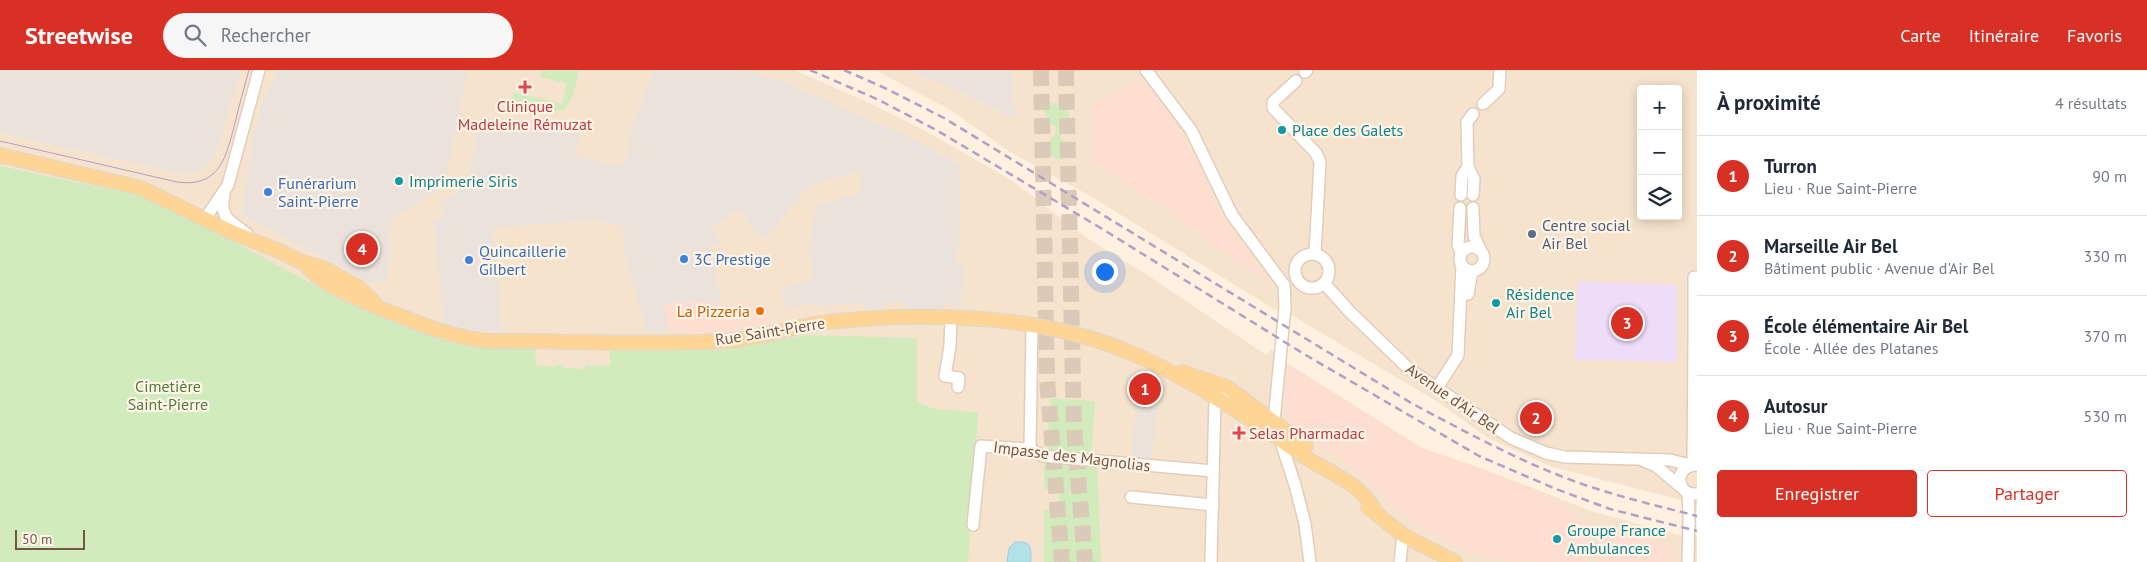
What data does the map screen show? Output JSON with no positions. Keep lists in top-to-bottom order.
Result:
{
  "streets": {
    "main road": ["Rue Saint-Pierre"],
    "street": ["Avenue d'Air Bel", "Impasse des Magnolias"]
  },
  "parks": ["Cimetière Saint-Pierre"],
  "places": {
    "health": ["Clinique Madeleine Rémuzat", "Selas Pharmadac"],
    "other": [
      "Place des Galets",
      "Imprimerie Siris",
      "Funérarium Saint-Pierre",
      "Centre social Air Bel",
      "3C Prestige",
      "Quincaillerie Gilbert",
      "Résidence Air Bel",
      "La Pizzeria",
      "Groupe France Ambulances"
    ]
  },
  "scale_bar": "50 m",
  "page": {
    "header": "Streetwise",
    "search": "Rechercher",
    "nav": ["Carte", "Itinéraire", "Favoris"],
    "heading": ["À proximité", "4 résultats"],
    "map_buttons": ["+", "−"],
    "list": [
      {
        "mark": "1",
        "name": "Turron",
        "note": "Lieu · Rue Saint-Pierre",
        "value": "90 m"
      },
      {
        "mark": "2",
        "name": "Marseille Air Bel",
        "note": "Bâtiment public · Avenue d'Air Bel",
        "value": "330 m"
      },
      {
        "mark": "3",
        "name": "École élémentaire Air Bel",
        "note": "École · Allée des Platanes",
        "value": "370 m"
      },
      {
        "mark": "4",
        "name": "Autosur",
        "note": "Lieu · Rue Saint-Pierre",
        "value": "530 m"
      }
    ],
    "pins": [
      "4",
      "3",
      "1",
      "2"
    ],
    "buttons": ["Enregistrer", "Partager"],
    "scale": "50 m"
  }
}
